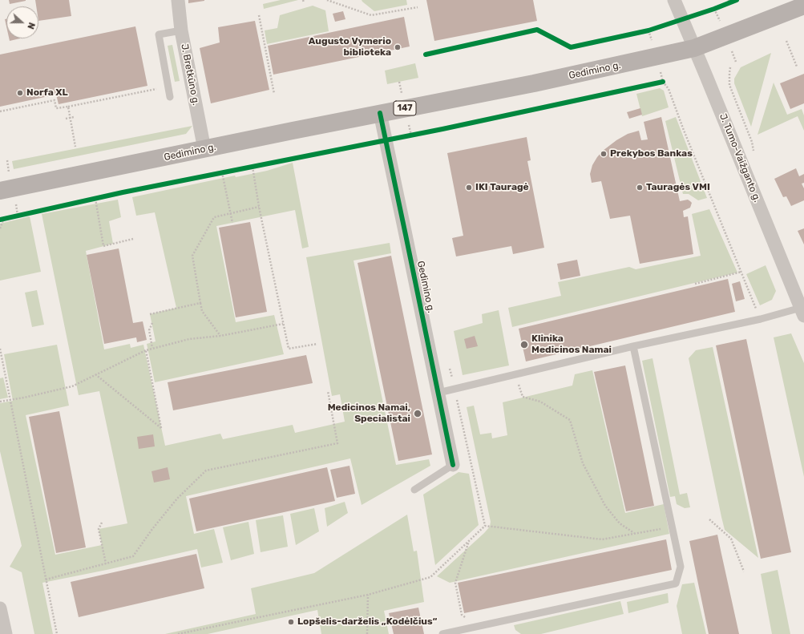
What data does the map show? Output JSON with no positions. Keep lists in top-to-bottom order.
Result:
{
  "streets": {
    "main road": ["Gedimino g.", "147"],
    "street": ["J. Bretkūno g.", "J. Tumo-Vaižganto g."]
  },
  "crossings": [
    ["Gedimino g.", "J. Bretkūno g."],
    ["Gedimino g.", "J. Tumo-Vaižganto g."]
  ],
  "places": [
    "Augusto Vymerio biblioteka",
    "Norfa XL",
    "Prekybos Bankas",
    "IKI Tauragė",
    "Tauragės VMI",
    "Klinika Medicinos Namai",
    "Medicinos Namai, Specialistai",
    "Lopšelis-darželis „Kodėlčius“"
  ],
  "north": "right"
}
